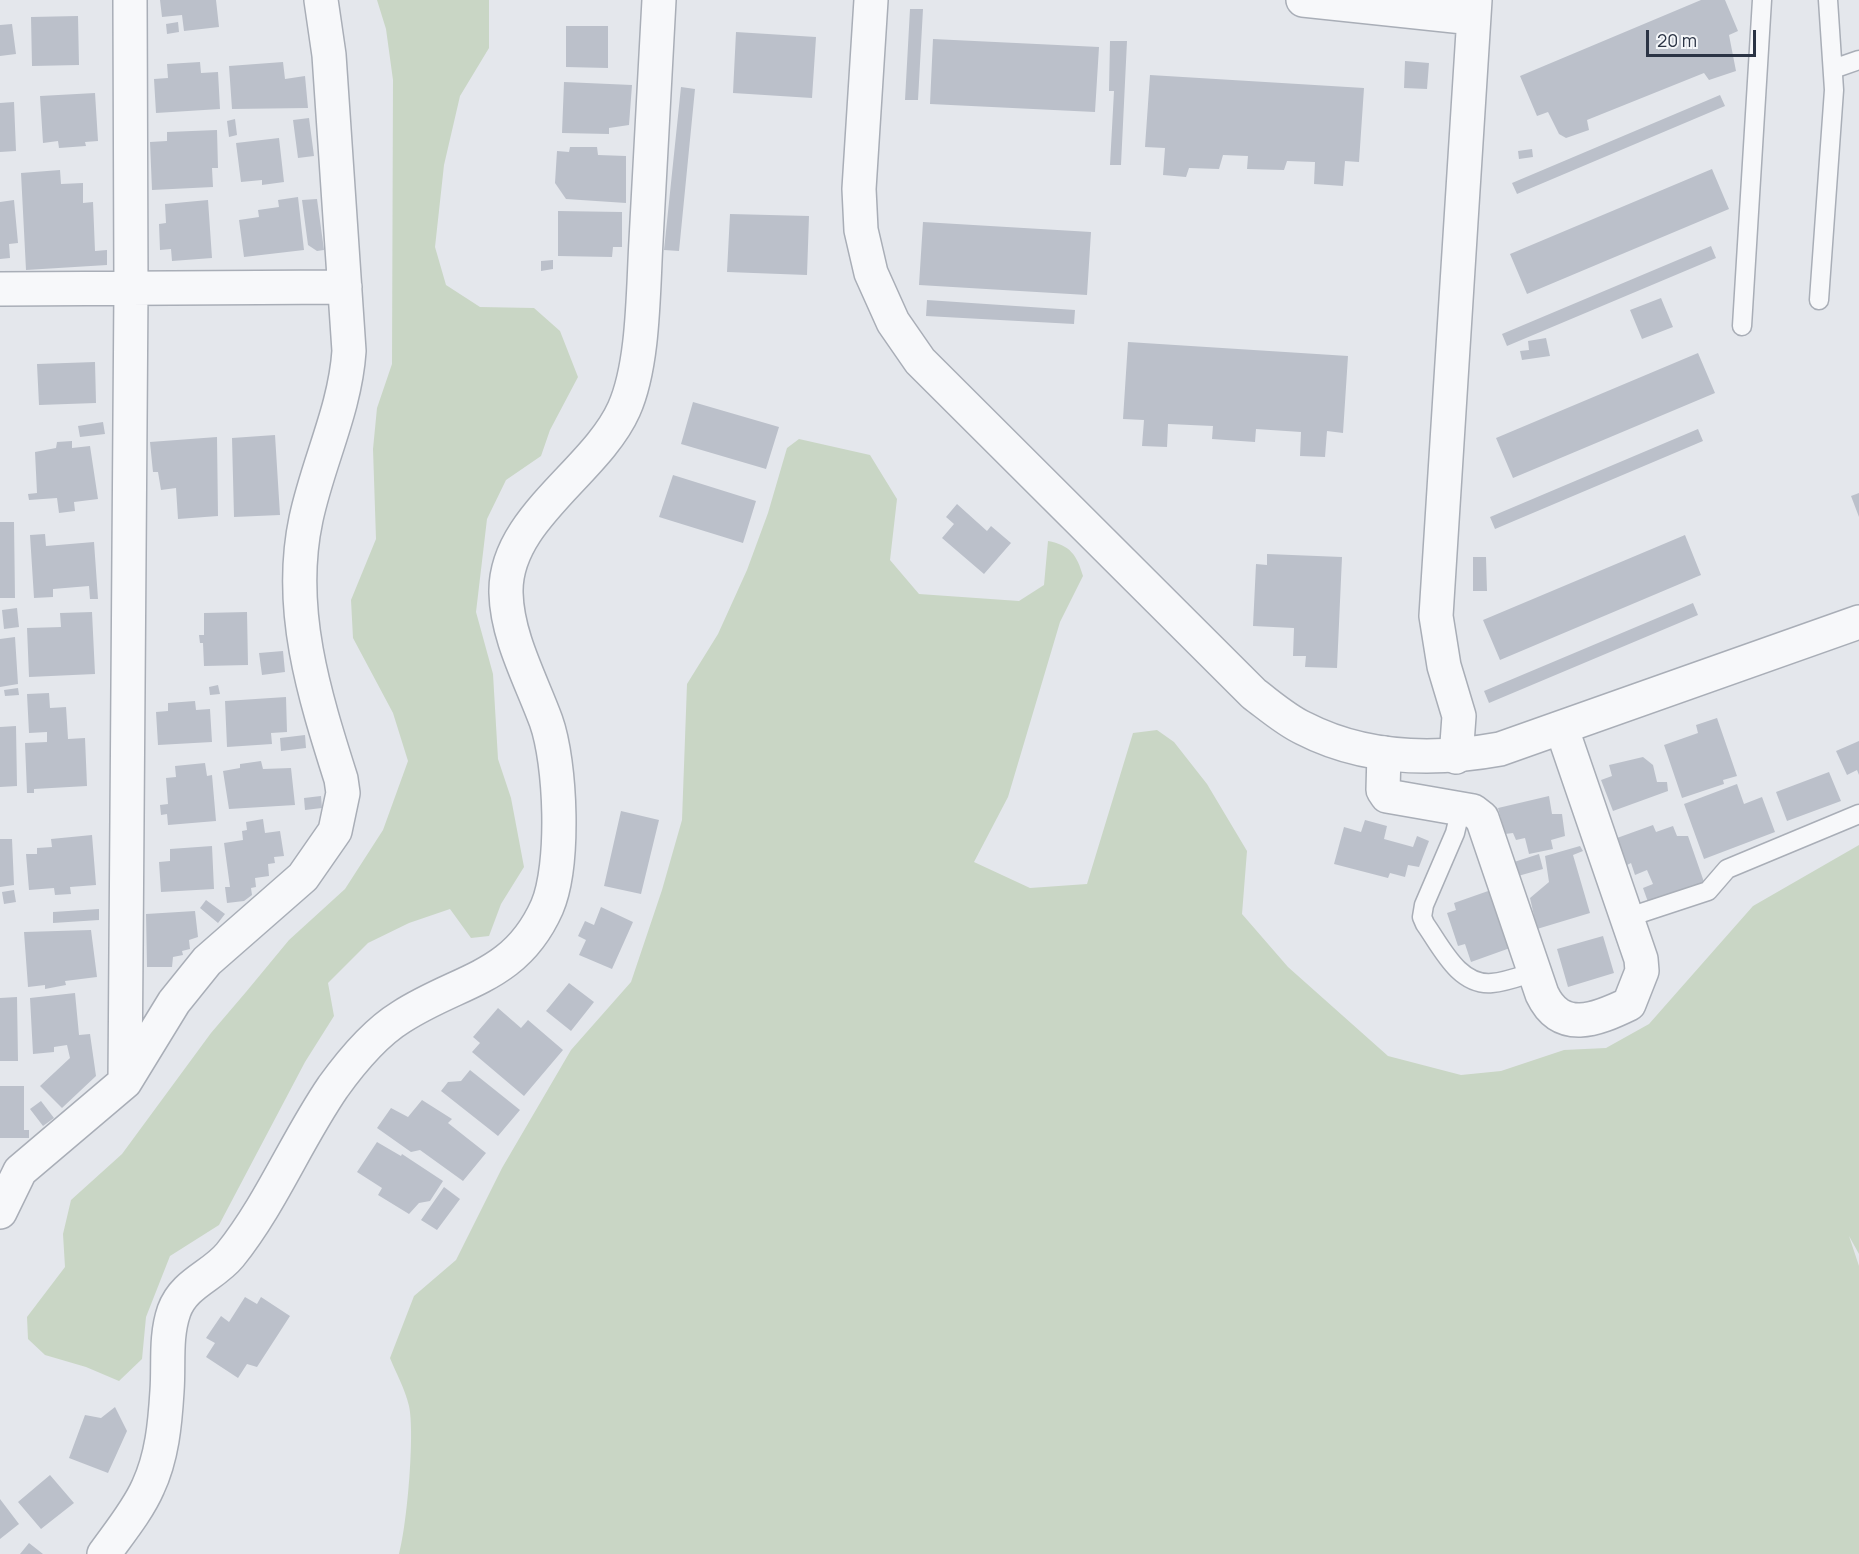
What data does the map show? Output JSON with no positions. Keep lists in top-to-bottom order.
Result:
{
  "scale_bar": "20 m"
}
